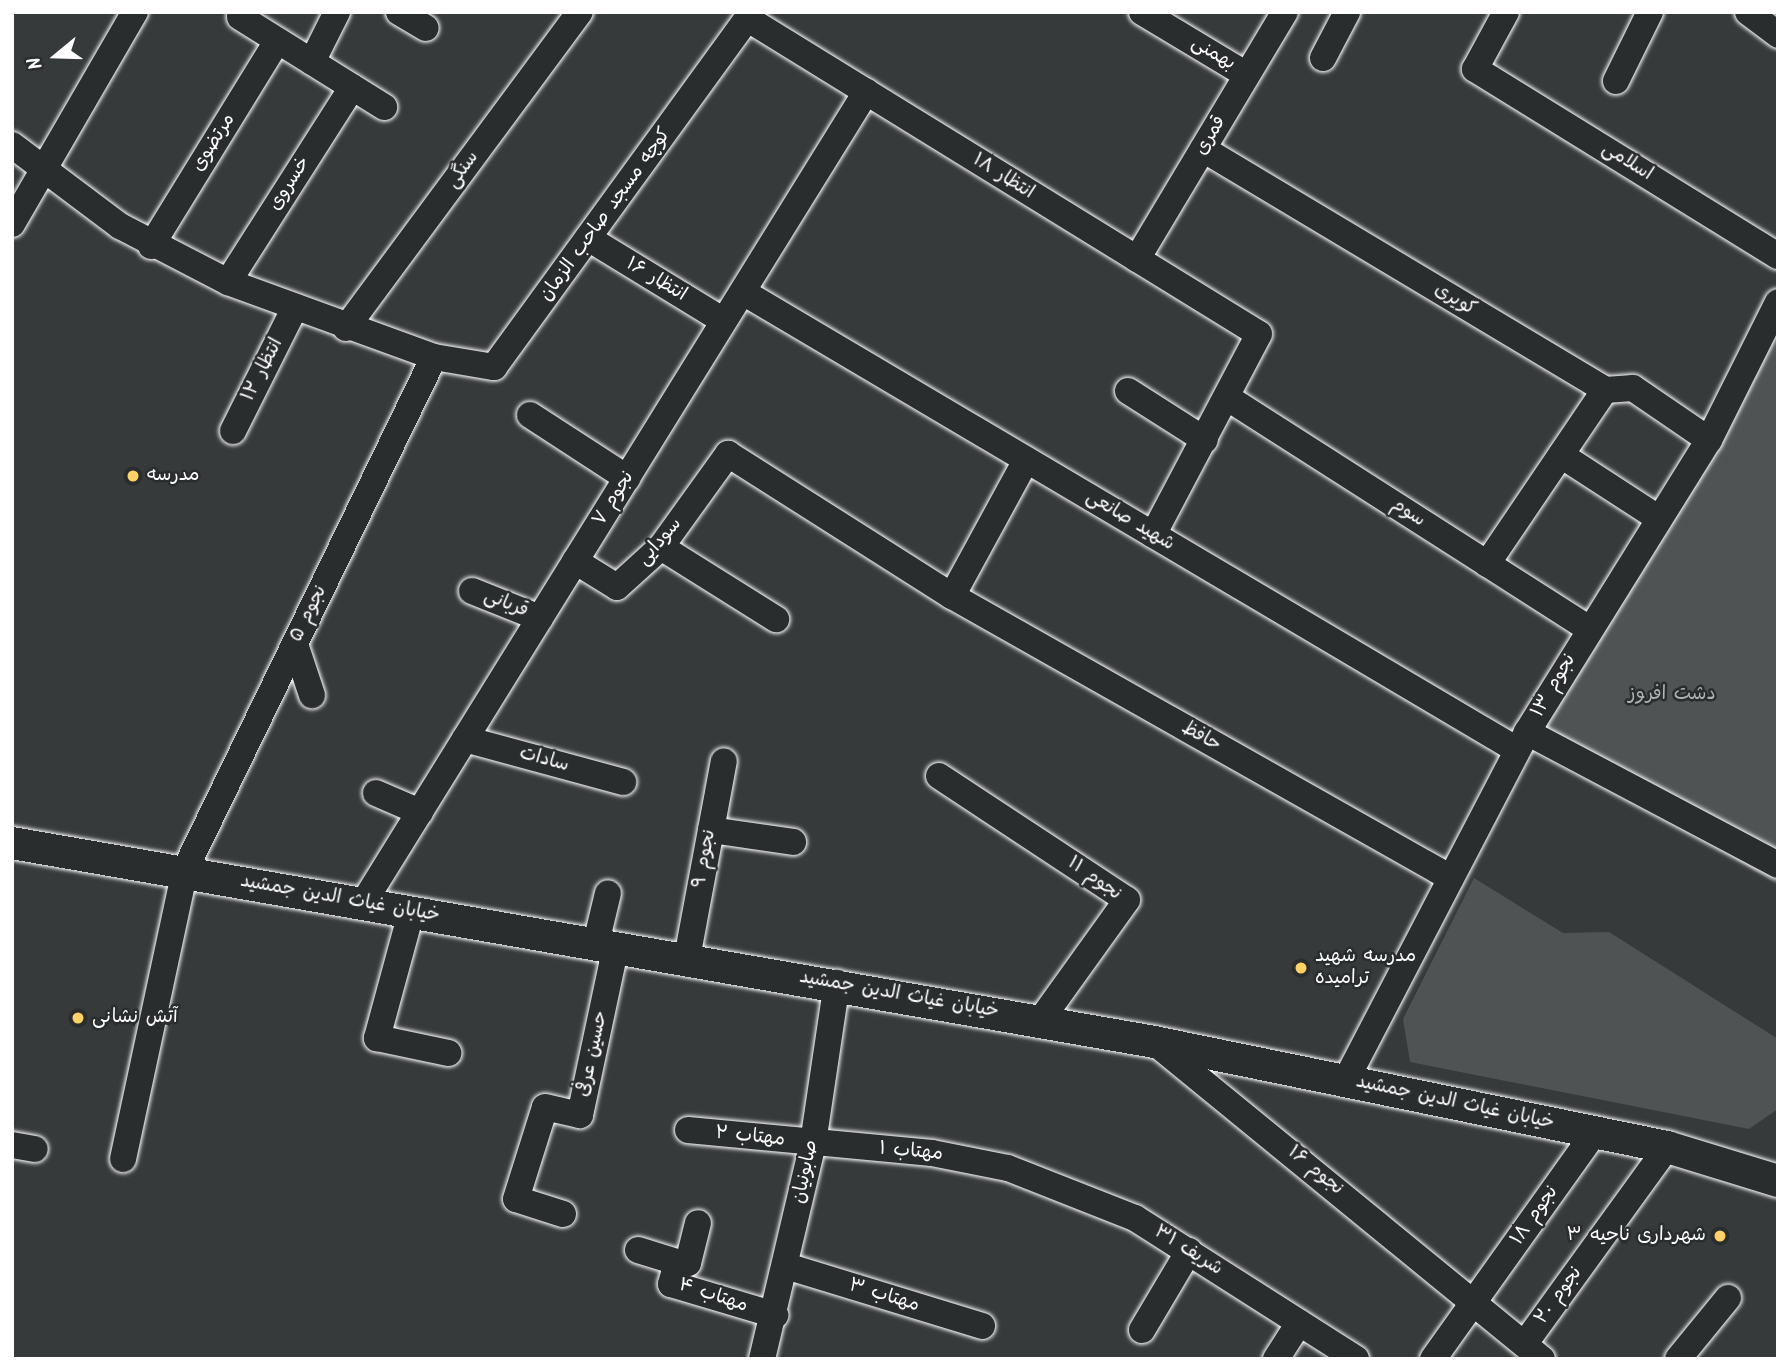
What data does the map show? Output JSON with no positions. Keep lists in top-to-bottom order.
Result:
{
  "streets": {
    "main road": ["خیابان غیاث الدین جمشید"],
    "street": [
      "بهمنی",
      "قمری",
      "مرتضوی",
      "اسلامی",
      "سنگی",
      "انتظار ۱۸",
      "خسروی",
      "کوچه مسجد صاحب الزمان",
      "انتظار ۱۶",
      "کویری",
      "انتظار ۱۲",
      "نجوم ۷",
      "سوم",
      "شهید صانعی",
      "سودایی",
      "قربانی",
      "نجوم ۵",
      "نجوم ۱۳",
      "حافظ",
      "سادات",
      "نجوم ۹",
      "نجوم ۱۱",
      "حسین عرفی",
      "مهتاب ۲",
      "مهتاب ۱",
      "نجوم ۱۶",
      "صابونیان",
      "نجوم ۱۸",
      "شریف ۳۱",
      "مهتاب ۴",
      "مهتاب ۳",
      "نجوم ۲۰"
    ]
  },
  "crossings": [
    ["بهمنی", "قمری"],
    ["قمری", "انتظار ۱۸"],
    ["قمری", "کویری"],
    ["انتظار ۱۸", "کوچه مسجد صاحب الزمان"],
    ["انتظار ۱۸", "نجوم ۷"],
    ["انتظار ۱۸", "سوم"],
    ["کوچه مسجد صاحب الزمان", "انتظار ۱۶"],
    ["کوچه مسجد صاحب الزمان", "نجوم ۵"],
    ["انتظار ۱۶", "نجوم ۷"],
    ["کویری", "نجوم ۱۳"],
    ["نجوم ۷", "شهید صانعی"],
    ["نجوم ۷", "سودایی"],
    ["نجوم ۷", "قربانی"],
    ["نجوم ۷", "سادات"],
    ["نجوم ۷", "خیابان غیاث الدین جمشید"],
    ["سوم", "نجوم ۱۳"],
    ["شهید صانعی", "نجوم ۱۳"],
    ["سودایی", "حافظ"],
    ["نجوم ۵", "خیابان غیاث الدین جمشید"],
    ["نجوم ۱۳", "حافظ"],
    ["نجوم ۱۳", "خیابان غیاث الدین جمشید"],
    ["نجوم ۹", "خیابان غیاث الدین جمشید"],
    ["نجوم ۱۱", "خیابان غیاث الدین جمشید"],
    ["خیابان غیاث الدین جمشید", "حسین عرفی"],
    ["خیابان غیاث الدین جمشید", "نجوم ۱۶"],
    ["خیابان غیاث الدین جمشید", "صابونیان"],
    ["خیابان غیاث الدین جمشید", "نجوم ۱۸"],
    ["خیابان غیاث الدین جمشید", "نجوم ۲۰"],
    ["مهتاب ۲", "مهتاب ۱"],
    ["مهتاب ۲", "صابونیان"],
    ["مهتاب ۱", "صابونیان"],
    ["مهتاب ۱", "شریف ۳۱"],
    ["نجوم ۱۶", "نجوم ۱۸"],
    ["نجوم ۱۶", "نجوم ۲۰"],
    ["صابونیان", "مهتاب ۴"],
    ["صابونیان", "مهتاب ۳"]
  ],
  "parks": ["دشت افروز"],
  "places": [
    "مدرسه",
    "مدرسه شهید ترامیده",
    "آتش نشانی",
    "شهرداری ناحیه ۳"
  ],
  "north": "left"
}
